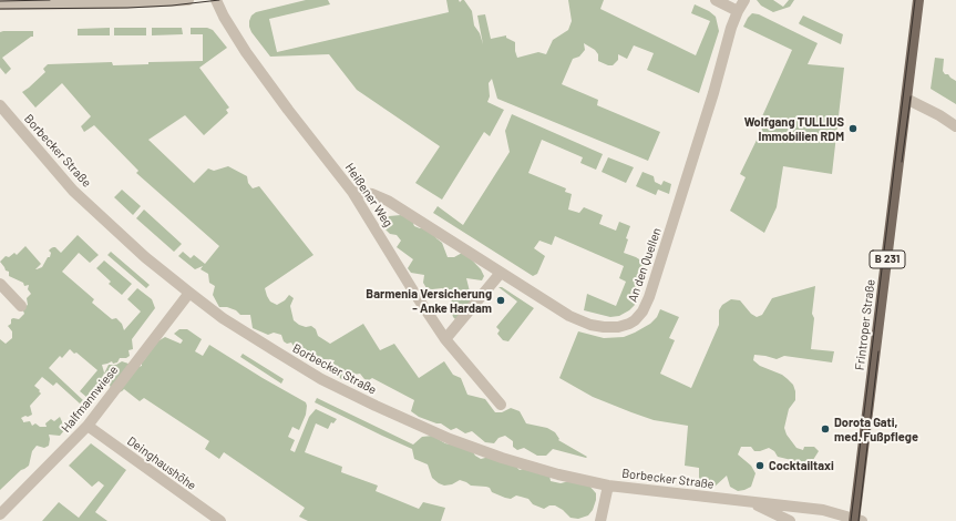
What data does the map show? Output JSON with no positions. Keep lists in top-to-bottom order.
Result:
{
  "streets": {
    "main road": ["B 231", "Frintroper Straße"],
    "street": [
      "Borbecker Straße",
      "Heißener Weg",
      "An den Quellen",
      "Halfmannwiese",
      "Deinghaushöhe"
    ]
  },
  "crossings": [
    ["Borbecker Straße", "Frintroper Straße"],
    ["Borbecker Straße", "Halfmannwiese"],
    ["Heißener Weg", "An den Quellen"],
    ["Halfmannwiese", "Deinghaushöhe"]
  ],
  "places": [
    "Wolfgang TULLIUS Immobilien RDM",
    "Barmenia Versicherung - Anke Hardam",
    "Dorota Gati, med. Fußpflege",
    "Cocktailtaxi"
  ]
}
